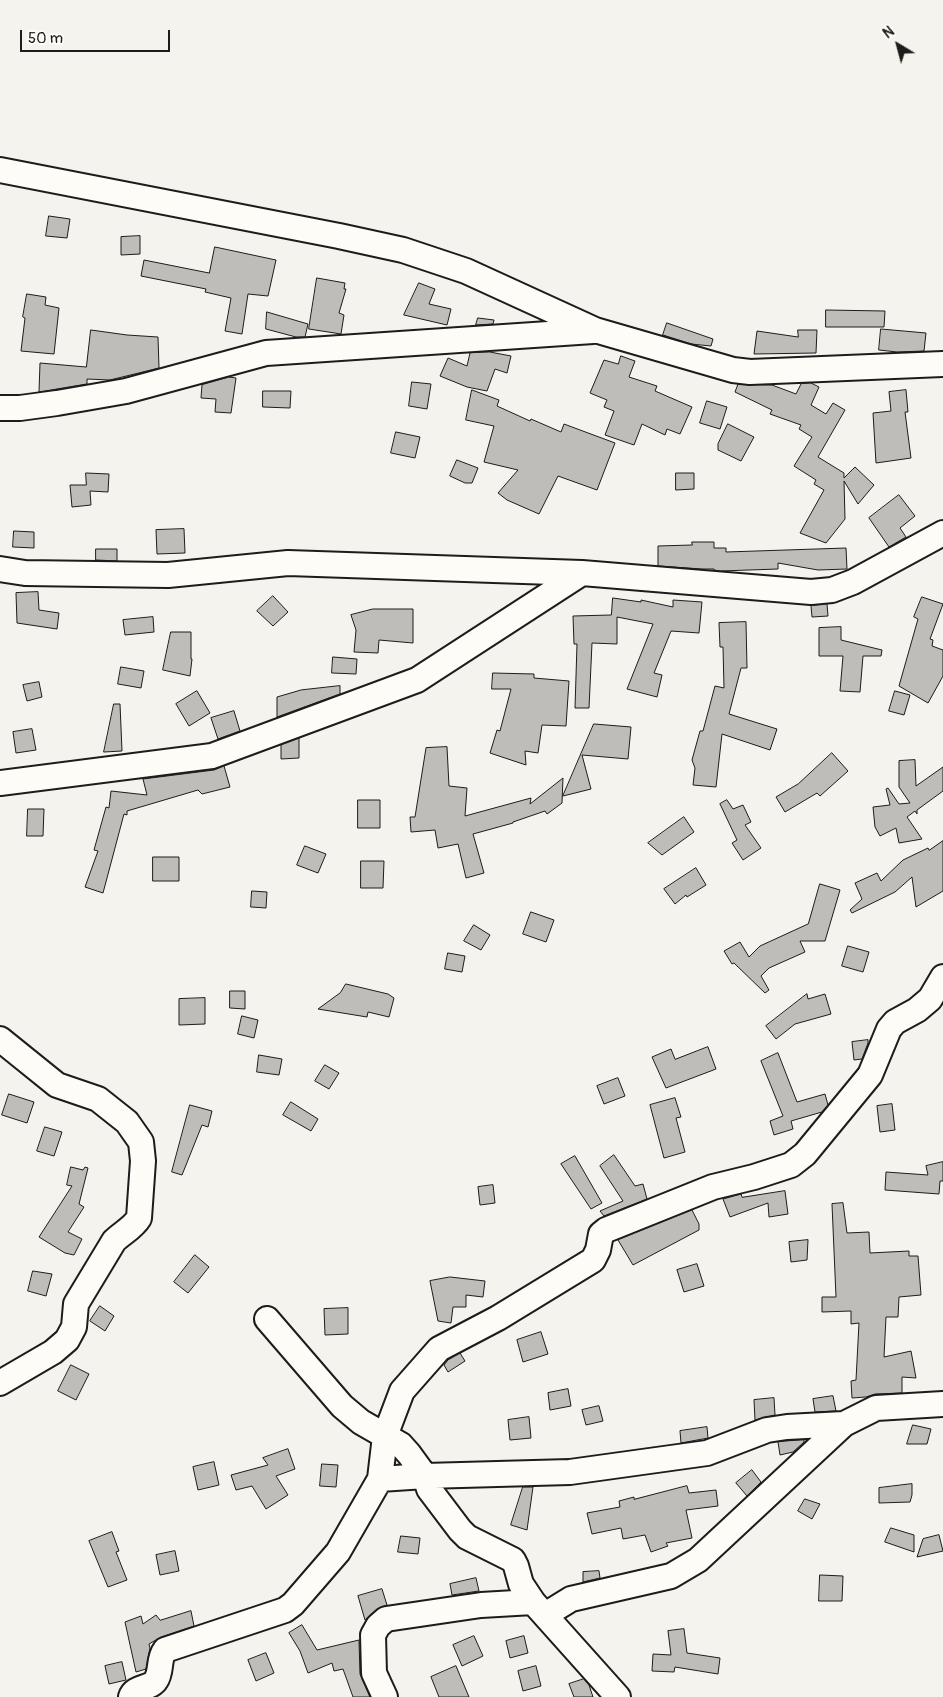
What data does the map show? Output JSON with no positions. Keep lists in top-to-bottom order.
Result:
{
  "scale_bar": "50 m",
  "north": "top left"
}
